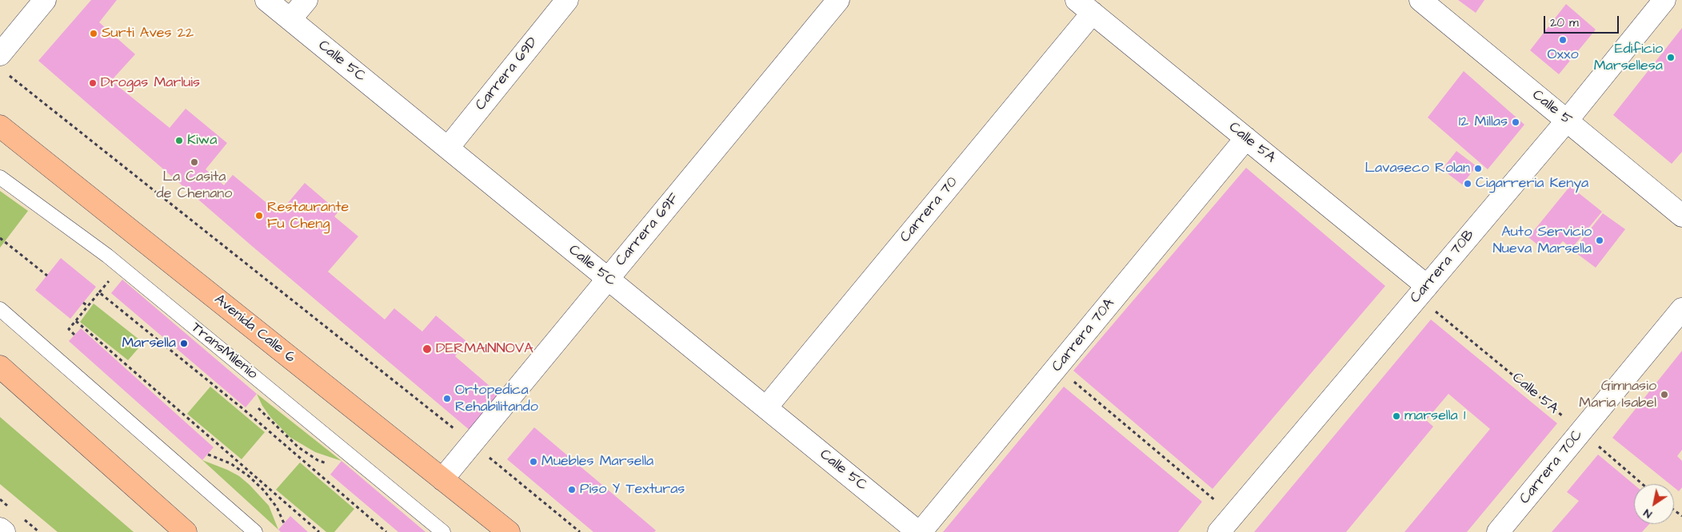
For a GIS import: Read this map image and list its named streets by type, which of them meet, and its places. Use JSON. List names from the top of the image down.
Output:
{
  "streets": {
    "highway": ["Avenida Calle 6"],
    "street": [
      "Calle 5C",
      "Carrera 69D",
      "Calle 5",
      "Calle 5A",
      "Carrera 70",
      "Carrera 69F",
      "Carrera 70B",
      "Carrera 70A",
      "Carrera 70C"
    ],
    "lane": ["TransMilenio"]
  },
  "crossings": [
    ["Calle 5C", "Carrera 69D"],
    ["Calle 5C", "Carrera 70"],
    ["Calle 5C", "Carrera 69F"],
    ["Calle 5C", "Carrera 70A"],
    ["Calle 5", "Carrera 70B"],
    ["Calle 5A", "Carrera 70"],
    ["Calle 5A", "Carrera 70B"],
    ["Calle 5A", "Carrera 70A"],
    ["Calle 5A", "Carrera 70C"],
    ["Carrera 69F", "Avenida Calle 6"]
  ],
  "places": [
    "Surti Aves 22",
    "Oxxo",
    "Edificio Marsellesa",
    "Drogas Marluis",
    "12 Millas",
    "Kiwa",
    "La Casita de Chenano",
    "Lavaseco Rolan",
    "Cigarreria Kenya",
    "Restaurante Fu Cheng",
    "Auto Servicio Nueva Marsella",
    "Marsella",
    "DERMAINNOVA",
    "Gimnasio Maria Isabel",
    "Ortopedica Rehabilitando",
    "marsella 1",
    "Muebles Marsella",
    "Piso Y Texturas"
  ],
  "scale_bar": "20 m",
  "north": "bottom left"
}
